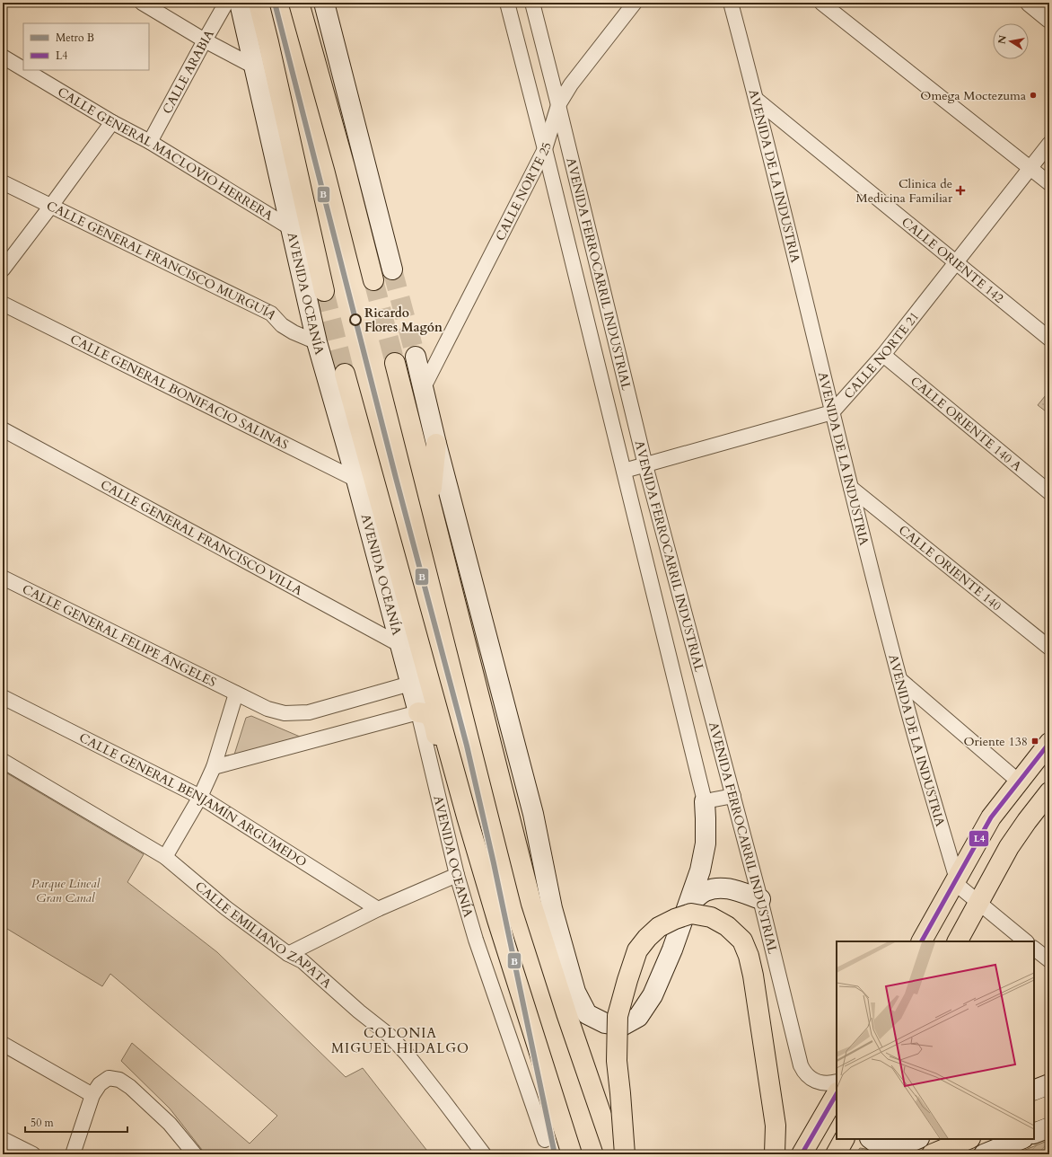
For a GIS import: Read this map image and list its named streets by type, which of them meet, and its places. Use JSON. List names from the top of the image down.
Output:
{
  "streets": {
    "main road": ["AVENIDA OCEANÍA"],
    "street": [
      "CALLE ARABIA",
      "CALLE GENERAL MACLOVIO HERRERA",
      "AVENIDA DE LA INDUSTRIA",
      "CALLE NORTE 25",
      "CALLE ORIENTE 142",
      "CALLE GENERAL FRANCISCO MURGUÍA",
      "AVENIDA FERROCARRIL INDUSTRIAL",
      "CALLE NORTE 21",
      "CALLE GENERAL BONIFACIO SALINAS",
      "CALLE ORIENTE 140 A",
      "CALLE GENERAL FRANCISCO VILLA",
      "CALLE ORIENTE 140",
      "CALLE GENERAL FELIPE ÁNGELES",
      "CALLE GENERAL BENJAMÍN ARGUMEDO",
      "CALLE EMILIANO ZAPATA"
    ]
  },
  "crossings": [
    ["CALLE ARABIA", "CALLE GENERAL MACLOVIO HERRERA"],
    ["CALLE GENERAL MACLOVIO HERRERA", "AVENIDA OCEANÍA"],
    ["AVENIDA DE LA INDUSTRIA", "CALLE ORIENTE 142"],
    ["AVENIDA DE LA INDUSTRIA", "CALLE NORTE 21"],
    ["AVENIDA DE LA INDUSTRIA", "CALLE ORIENTE 140"],
    ["CALLE NORTE 25", "AVENIDA FERROCARRIL INDUSTRIAL"],
    ["CALLE ORIENTE 142", "CALLE NORTE 21"],
    ["CALLE GENERAL FRANCISCO MURGUÍA", "AVENIDA OCEANÍA"],
    ["AVENIDA OCEANÍA", "CALLE GENERAL BONIFACIO SALINAS"],
    ["AVENIDA OCEANÍA", "CALLE GENERAL FRANCISCO VILLA"],
    ["AVENIDA OCEANÍA", "CALLE GENERAL FELIPE ÁNGELES"],
    ["CALLE NORTE 21", "CALLE ORIENTE 140 A"]
  ],
  "districts": ["COLONIA MIGUEL HIDALGO"],
  "parks": ["Parque Lineal Gran Canal"],
  "places": {
    "other": ["Omega Moctezuma", "Ricardo Flores Magón"],
    "health": ["Clinica de Medicina Familiar"],
    "transit": ["Oriente 138"]
  },
  "lines": ["metro line B", "transit line L4"],
  "legend": ["Metro B", "L4"],
  "scale_bar": "50 m",
  "north": "left"
}
